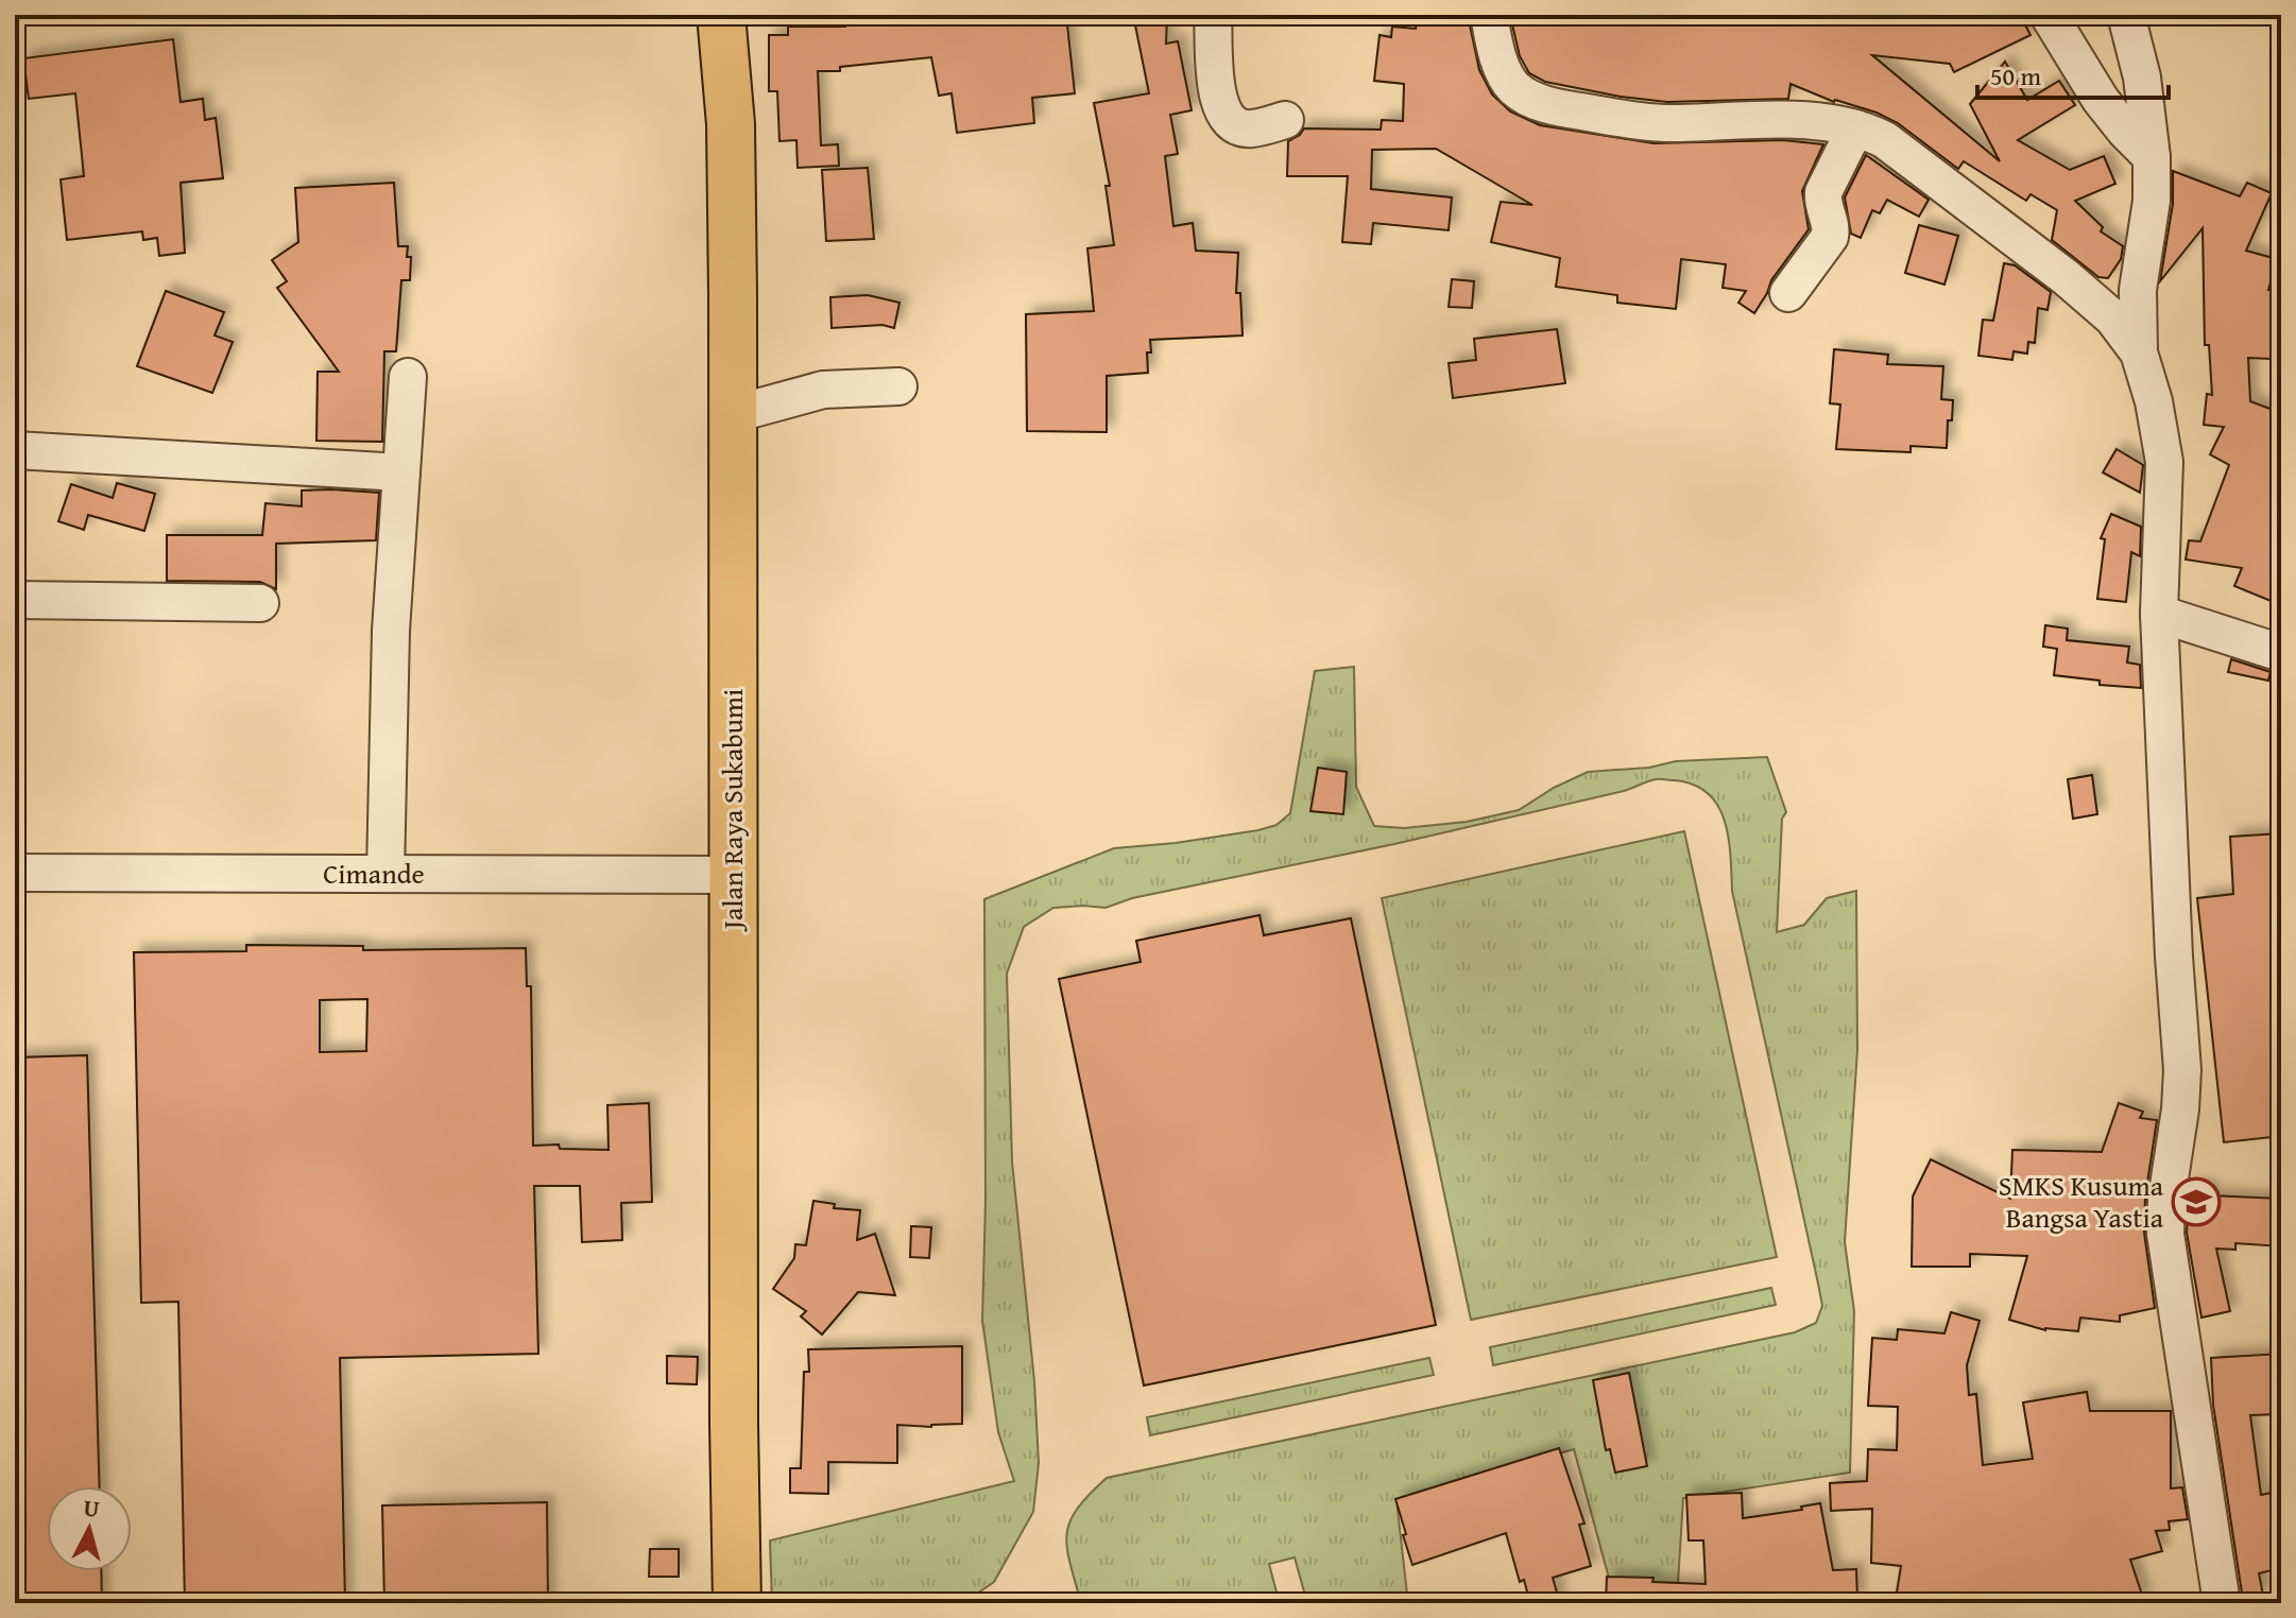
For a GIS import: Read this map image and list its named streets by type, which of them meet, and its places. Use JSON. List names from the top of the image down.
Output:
{
  "streets": {
    "highway": ["Jalan Raya Sukabumi"],
    "street": ["Cimande"]
  },
  "crossings": [
    ["Jalan Raya Sukabumi", "Cimande"]
  ],
  "places": {
    "school or university": ["SMKS Kusuma Bangsa Yastia"]
  },
  "scale_bar": "50 m",
  "north": "top"
}
